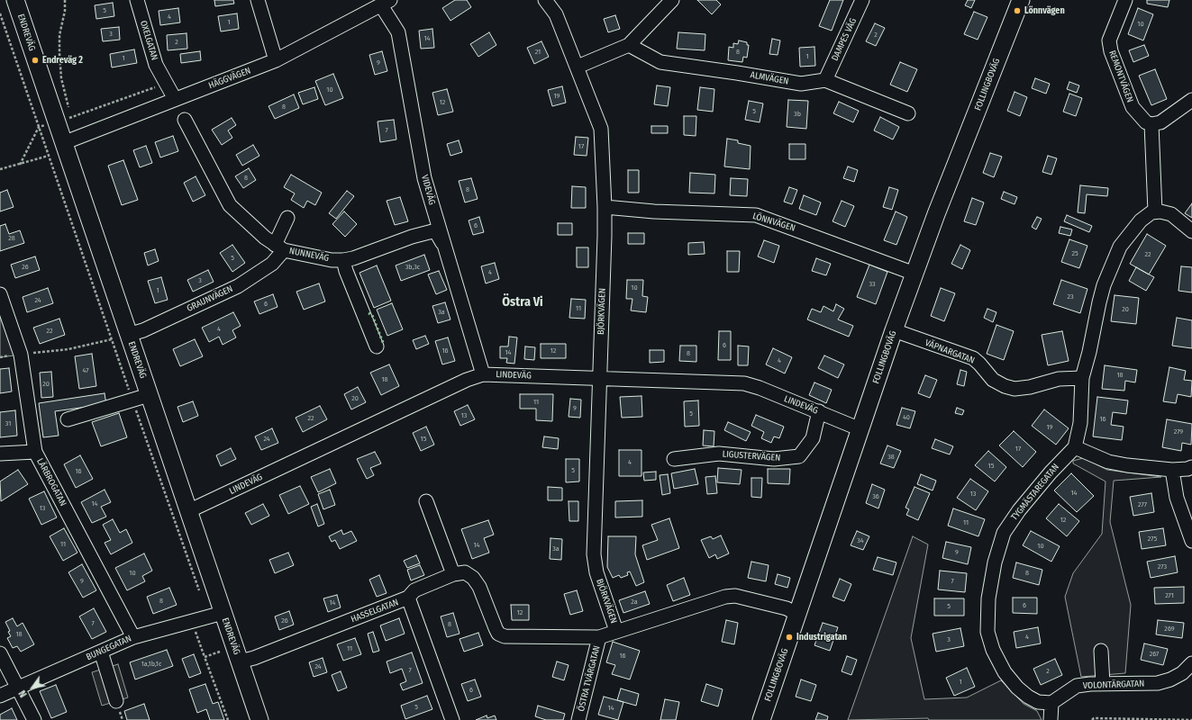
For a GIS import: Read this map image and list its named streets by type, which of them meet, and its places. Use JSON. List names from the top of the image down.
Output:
{
  "streets": {
    "main road": ["ENDREVÄG", "FOLLINGBOVÄG"],
    "street": [
      "DAMPES VÄG",
      "OXELGATAN",
      "REMONTVÄGEN",
      "HÄGGVÄGEN",
      "ALMVÄGEN",
      "VIDEVÄG",
      "LÖNNVÄGEN",
      "NUNNEVÄG",
      "GRAUNVÄGEN",
      "BJÖRKVÄGEN",
      "VÄPNARGATAN",
      "LINDEVÄG",
      "LIGUSTERVÄGEN",
      "LÄRBROGATAN",
      "TYGMÄSTAREGATAN",
      "HASSELGATAN",
      "BUNGEGATAN",
      "ÖSTRA TVÄRGATAN",
      "VOLONTÄRGATAN"
    ]
  },
  "crossings": [
    ["ENDREVÄG", "HÄGGVÄGEN"],
    ["ENDREVÄG", "GRAUNVÄGEN"],
    ["ENDREVÄG", "LINDEVÄG"],
    ["ENDREVÄG", "HASSELGATAN"],
    ["ENDREVÄG", "BUNGEGATAN"],
    ["DAMPES VÄG", "ALMVÄGEN"],
    ["OXELGATAN", "HÄGGVÄGEN"],
    ["HÄGGVÄGEN", "VIDEVÄG"],
    ["FOLLINGBOVÄG", "LÖNNVÄGEN"],
    ["FOLLINGBOVÄG", "VÄPNARGATAN"],
    ["FOLLINGBOVÄG", "LINDEVÄG"],
    ["VIDEVÄG", "NUNNEVÄG"],
    ["VIDEVÄG", "LINDEVÄG"],
    ["LÖNNVÄGEN", "BJÖRKVÄGEN"],
    ["NUNNEVÄG", "GRAUNVÄGEN"],
    ["BJÖRKVÄGEN", "LINDEVÄG"],
    ["LINDEVÄG", "LIGUSTERVÄGEN"],
    ["LÄRBROGATAN", "BUNGEGATAN"],
    ["TYGMÄSTAREGATAN", "VOLONTÄRGATAN"]
  ],
  "districts": ["Östra Vi"],
  "places": ["Lönnvägen", "Endreväg 2", "Industrigatan"],
  "house_numbers": [
    "5",
    "4",
    "1",
    "10",
    "3",
    "2",
    "14",
    "2",
    "21",
    "8",
    "1",
    "1",
    "9",
    "10",
    "19",
    "12",
    "8",
    "5",
    "3b",
    "7",
    "17",
    "8",
    "8",
    "6",
    "28",
    "25",
    "22",
    "5",
    "26",
    "3b,3c",
    "4",
    "3",
    "33",
    "10",
    "1",
    "23",
    "24",
    "6",
    "11",
    "20",
    "3a",
    "4",
    "22",
    "6",
    "16",
    "12",
    "14",
    "8",
    "4",
    "47",
    "18",
    "18",
    "20",
    "20",
    "11",
    "9",
    "5",
    "13",
    "40",
    "22",
    "16",
    "31",
    "19",
    "279",
    "24",
    "15",
    "17",
    "38",
    "4",
    "15",
    "5",
    "16",
    "14",
    "13",
    "36",
    "14",
    "277",
    "13",
    "12",
    "11",
    "275",
    "34",
    "11",
    "14",
    "10",
    "3a",
    "9",
    "273",
    "10",
    "8",
    "9",
    "7",
    "271",
    "8",
    "2a",
    "14",
    "6",
    "5",
    "12",
    "26",
    "7",
    "8",
    "269",
    "18",
    "4",
    "3",
    "11",
    "267",
    "16",
    "1a,1b,1c",
    "24",
    "7",
    "2",
    "1",
    "6",
    "5",
    "14"
  ],
  "north": "bottom left"
}
